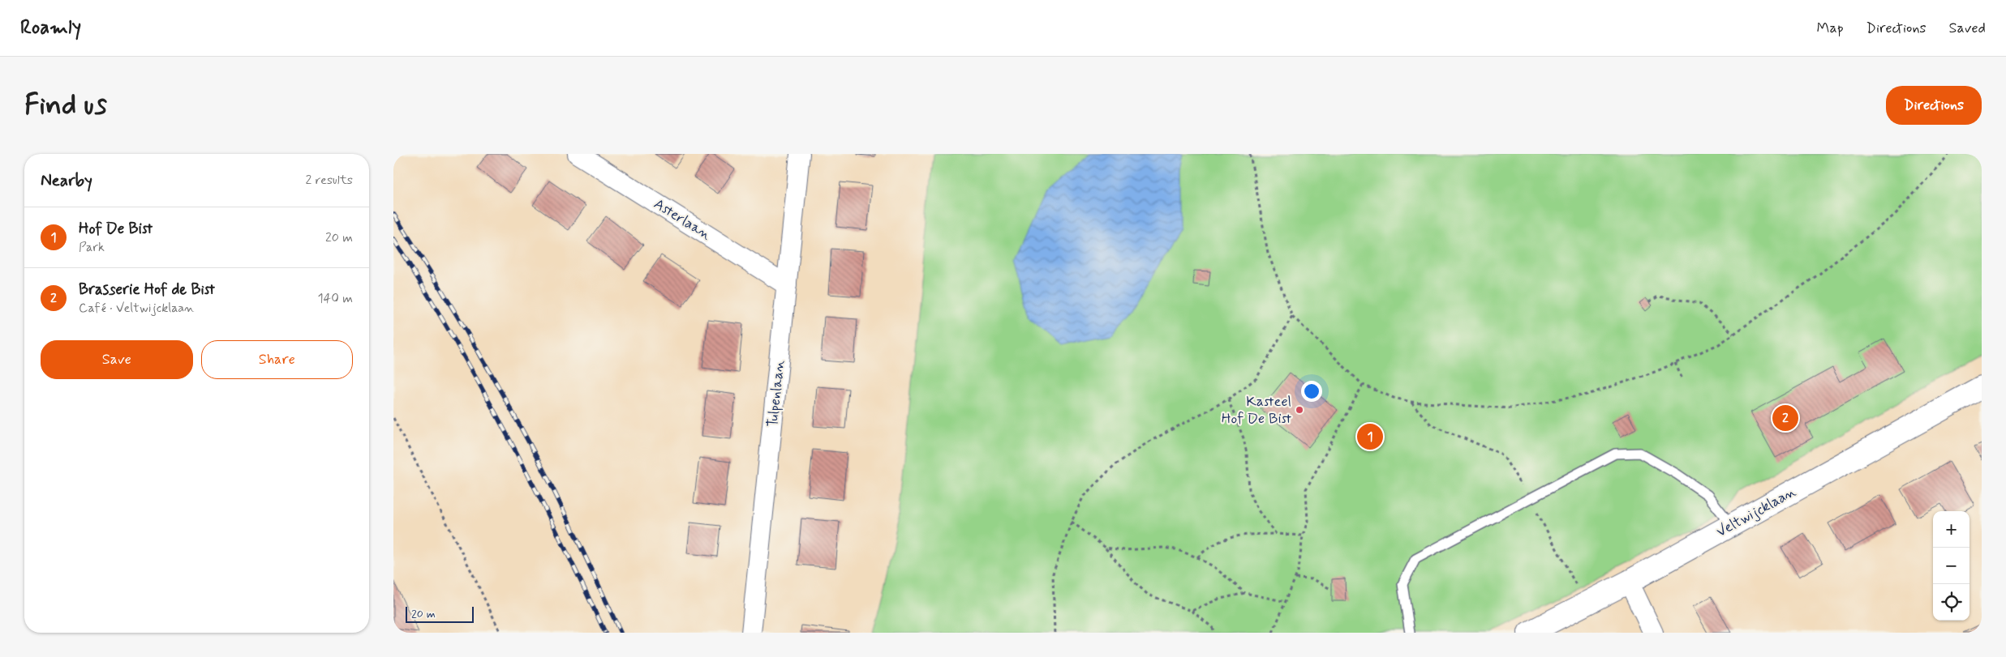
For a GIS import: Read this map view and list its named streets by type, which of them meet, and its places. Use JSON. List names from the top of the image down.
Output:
{
  "streets": {
    "street": ["Asterlaan", "Tulpenlaan", "Veltwijcklaan"]
  },
  "crossings": [
    ["Asterlaan", "Tulpenlaan"]
  ],
  "places": ["Kasteel Hof De Bist"],
  "scale_bar": "20 m",
  "page": {
    "header": "Roamly",
    "nav": ["Map", "Directions", "Saved"],
    "buttons": [
      "Directions",
      ["Save", "Share"]
    ],
    "title": "Find us",
    "heading": ["Nearby", "2 results"],
    "list": [
      {
        "mark": "1",
        "name": "Hof De Bist",
        "note": "Park",
        "value": "20 m"
      },
      {
        "mark": "2",
        "name": "Brasserie Hof de Bist",
        "note": "Café · Veltwijcklaan",
        "value": "140 m"
      }
    ],
    "pins": ["2", "1"],
    "map_buttons": ["+", "−"],
    "scale": "20 m"
  }
}
